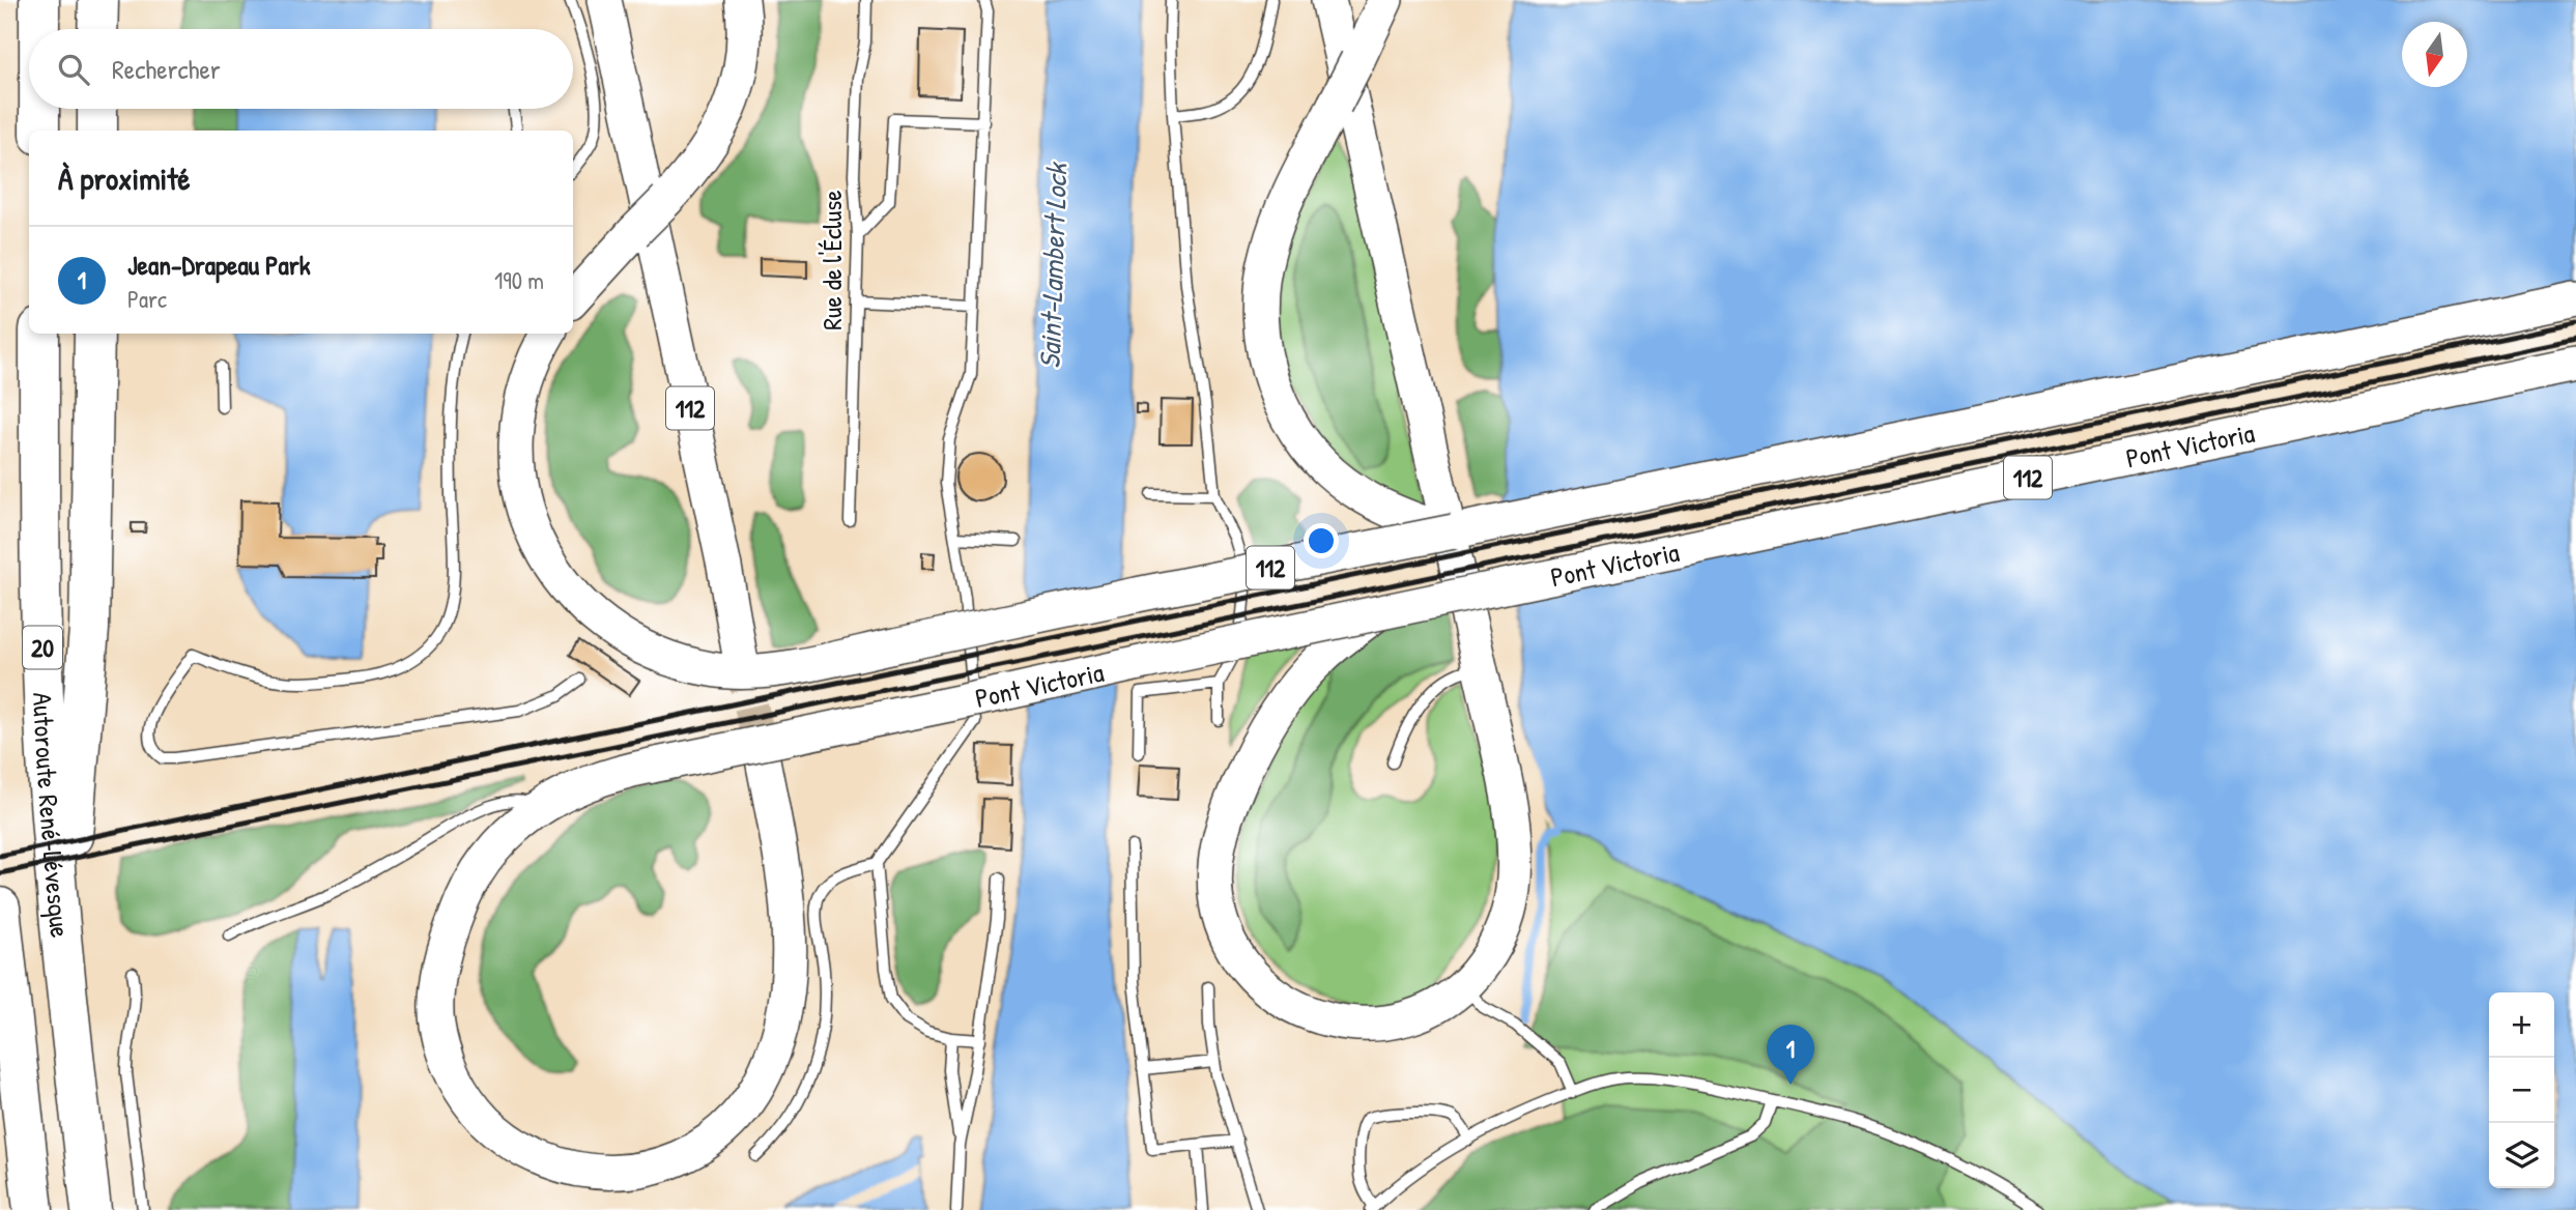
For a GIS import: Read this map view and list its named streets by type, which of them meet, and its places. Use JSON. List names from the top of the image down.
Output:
{
  "streets": {
    "highway": ["20", "Autoroute René-Lévesque"],
    "main road": ["112", "Pont Victoria"],
    "lane": ["Rue de l'Écluse"]
  },
  "crossings": [
    ["112", "Pont Victoria"]
  ],
  "water": ["Saint-Lambert Lock"],
  "north": "bottom",
  "page": {
    "search": "Rechercher",
    "heading": "À proximité",
    "list": [
      {
        "mark": "1",
        "name": "Jean-Drapeau Park",
        "note": "Parc",
        "value": "190 m"
      }
    ],
    "map_buttons": ["+", "−"],
    "pins": "1"
  }
}
